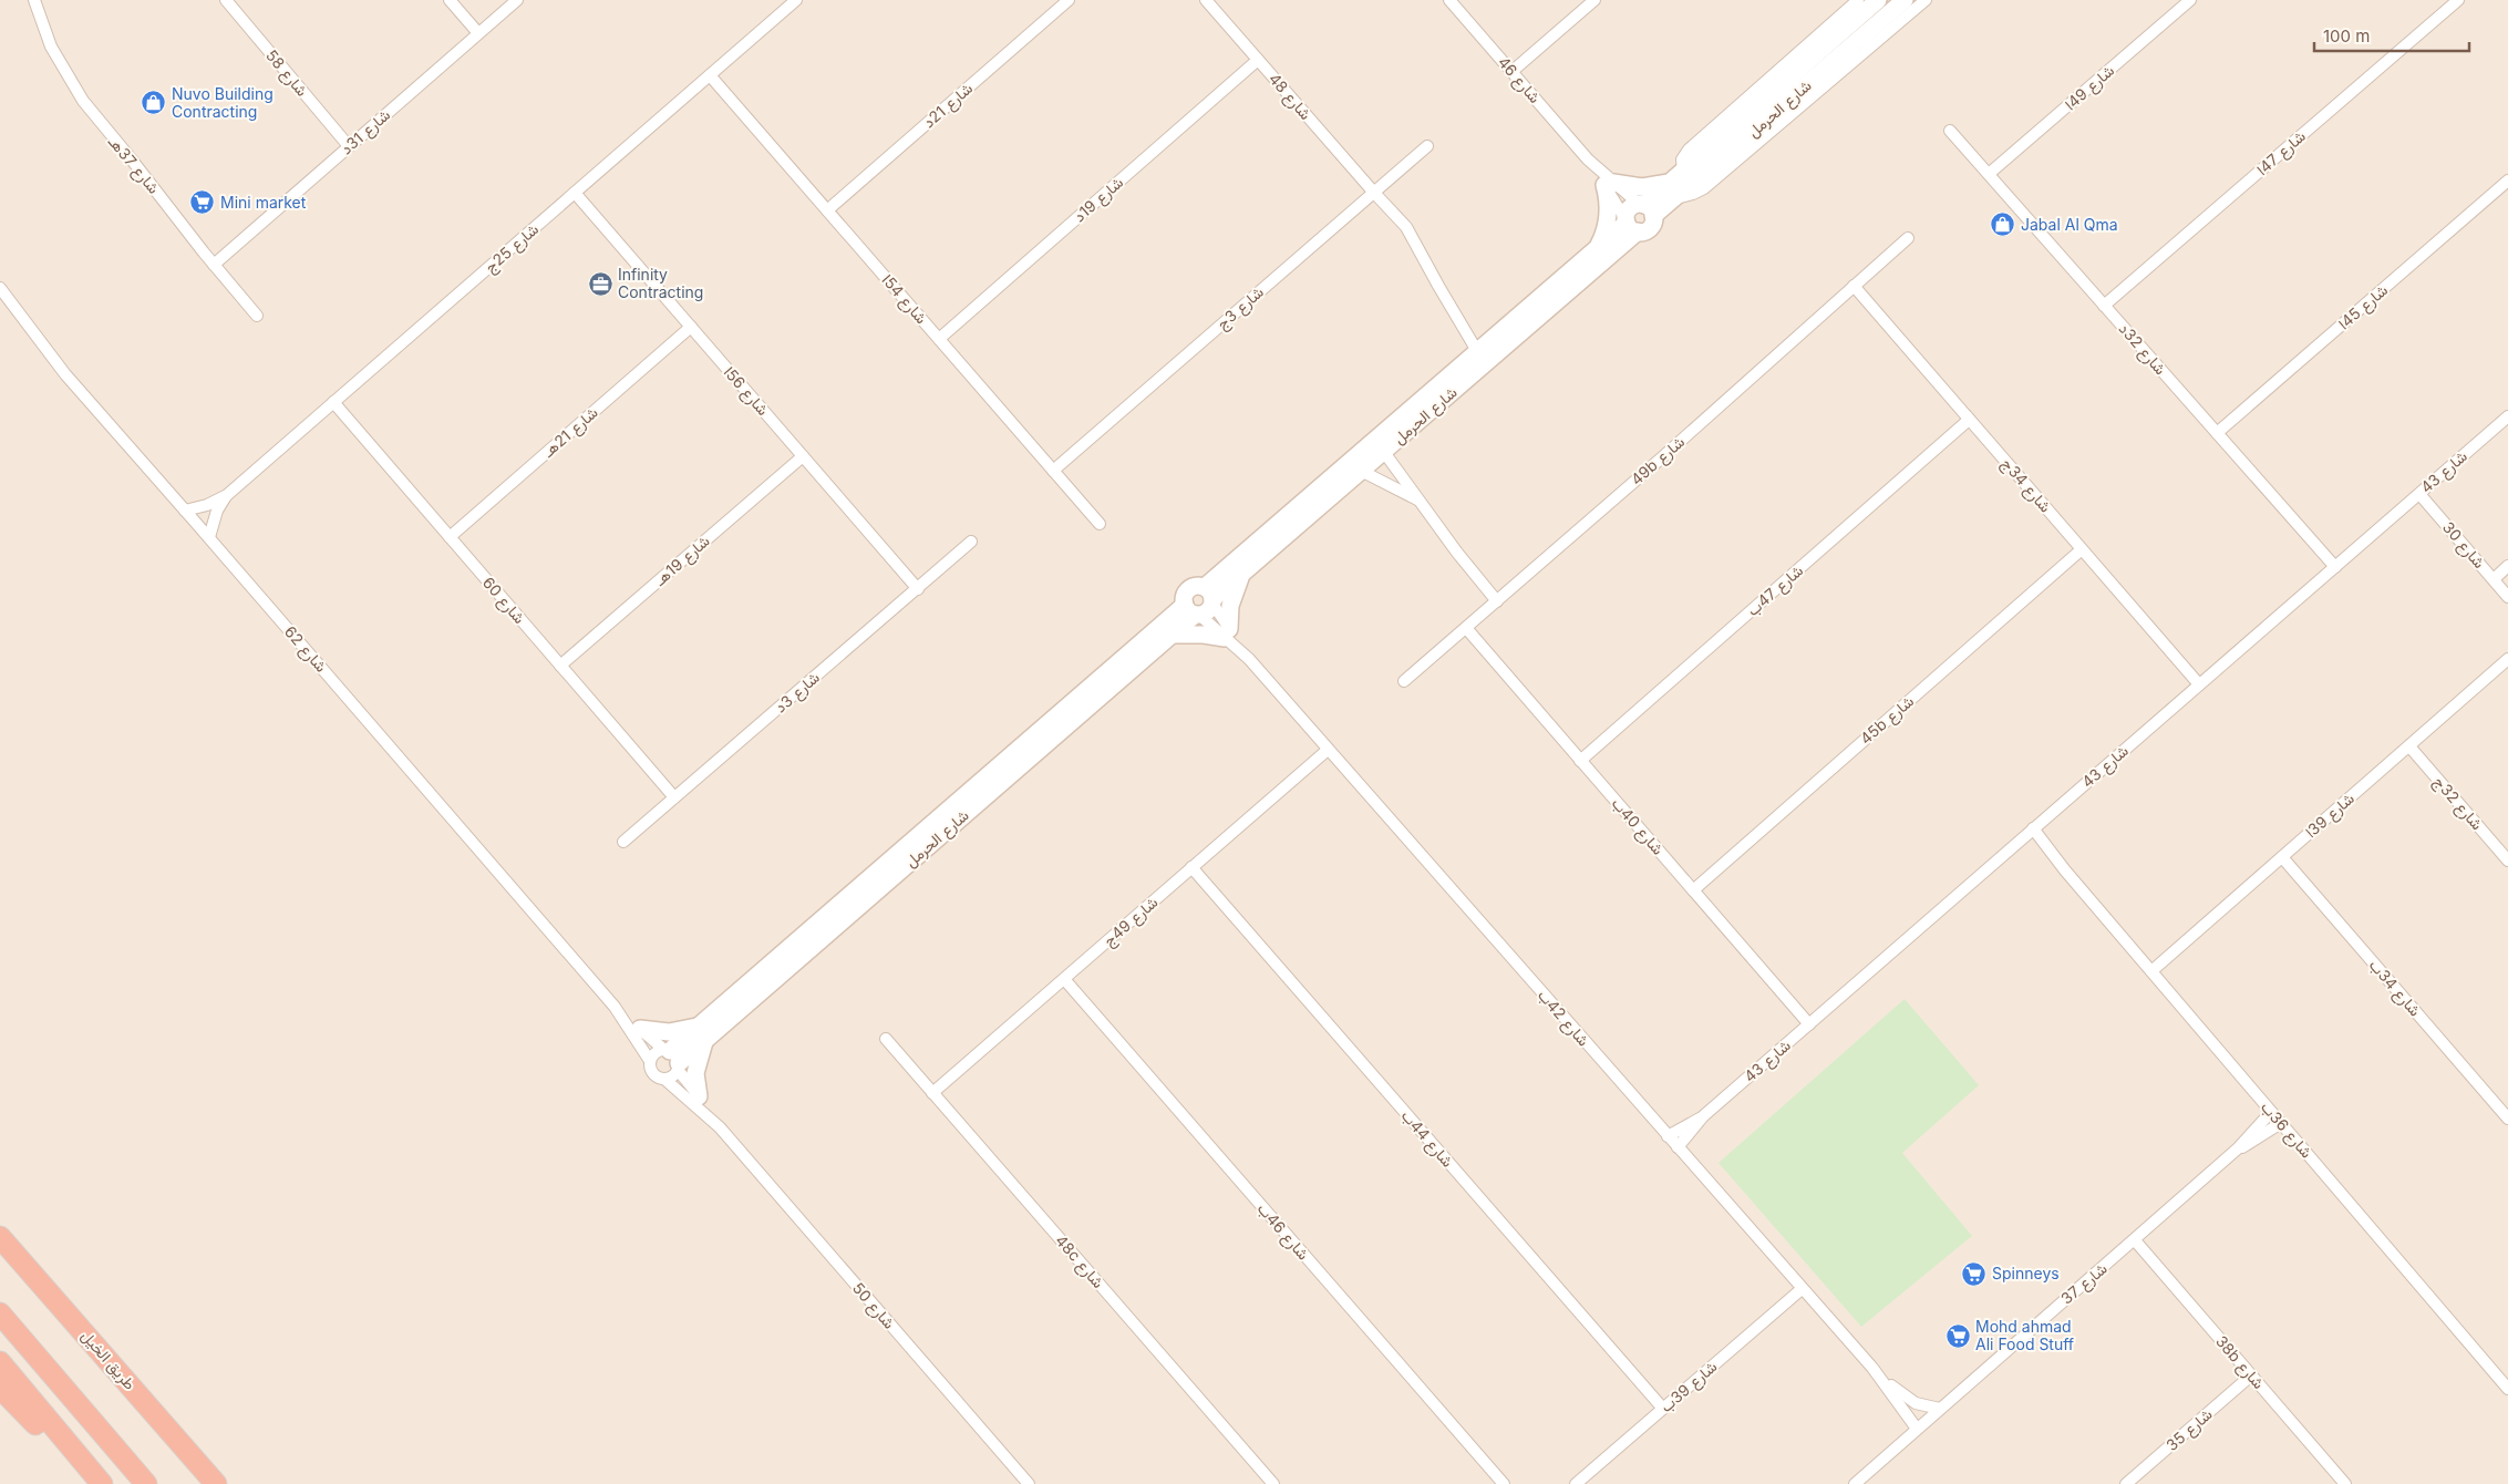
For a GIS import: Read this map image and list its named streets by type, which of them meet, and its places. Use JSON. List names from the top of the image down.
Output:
{
  "streets": {
    "highway": ["طريق الخيل"],
    "street": [
      "شارع 58",
      "شارع 46",
      "شارع 49ا",
      "شارع 48",
      "شارع 21د",
      "شارع الحرمل",
      "شارع 31د",
      "شارع 47ا",
      "شارع 37هـ",
      "شارع 19د",
      "شارع 25ج",
      "شارع 54ا",
      "شارع 45ا",
      "شارع 3ج",
      "شارع 32د",
      "شارع 56ا",
      "شارع 21هـ",
      "49b شارع",
      "شارع 43",
      "شارع 34ج",
      "شارع 30",
      "شارع 19هـ",
      "شارع 47ب",
      "شارع 60",
      "شارع 62",
      "شارع 3د",
      "45b شارع",
      "شارع 32ج",
      "شارع 39ا",
      "شارع 40ب",
      "شارع 49ج",
      "شارع 34ب",
      "شارع 42ب",
      "شارع 36ب",
      "شارع 44ب",
      "شارع 46ب",
      "48c شارع",
      "شارع 37",
      "شارع 50",
      "38b شارع",
      "شارع 39ب",
      "شارع 35"
    ]
  },
  "crossings": [
    ["شارع 58", "شارع 31د"],
    ["شارع 46", "شارع الحرمل"],
    ["شارع 49ا", "شارع 32د"],
    ["شارع 48", "شارع الحرمل"],
    ["شارع 48", "شارع 19د"],
    ["شارع 48", "شارع 3ج"],
    ["شارع 21د", "شارع 54ا"],
    ["شارع الحرمل", "شارع 62"],
    ["شارع الحرمل", "شارع 42ب"],
    ["شارع الحرمل", "شارع 50"],
    ["شارع 31د", "شارع 37هـ"],
    ["شارع 47ا", "شارع 32د"],
    ["شارع 19د", "شارع 54ا"],
    ["شارع 25ج", "شارع 54ا"],
    ["شارع 25ج", "شارع 56ا"],
    ["شارع 25ج", "شارع 60"],
    ["شارع 25ج", "شارع 62"],
    ["شارع 54ا", "شارع 3ج"],
    ["شارع 45ا", "شارع 32د"],
    ["شارع 32د", "شارع 43"],
    ["شارع 56ا", "شارع 21هـ"],
    ["شارع 56ا", "شارع 19هـ"],
    ["شارع 56ا", "شارع 3د"],
    ["شارع 21هـ", "شارع 60"],
    ["49b شارع", "شارع 34ج"],
    ["49b شارع", "شارع 40ب"],
    ["شارع 43", "شارع 34ج"],
    ["شارع 43", "شارع 30"],
    ["شارع 43", "شارع 40ب"],
    ["شارع 43", "شارع 42ب"],
    ["شارع 43", "شارع 36ب"],
    ["شارع 34ج", "شارع 47ب"],
    ["شارع 34ج", "45b شارع"],
    ["شارع 19هـ", "شارع 60"],
    ["شارع 47ب", "شارع 40ب"],
    ["شارع 60", "شارع 3د"],
    ["شارع 62", "شارع 50"],
    ["45b شارع", "شارع 40ب"],
    ["شارع 32ج", "شارع 39ا"],
    ["شارع 39ا", "شارع 34ب"],
    ["شارع 39ا", "شارع 36ب"],
    ["شارع 49ج", "شارع 42ب"],
    ["شارع 49ج", "شارع 44ب"],
    ["شارع 49ج", "شارع 46ب"],
    ["شارع 49ج", "48c شارع"],
    ["شارع 42ب", "شارع 37"],
    ["شارع 42ب", "شارع 39ب"],
    ["شارع 36ب", "شارع 37"],
    ["شارع 44ب", "شارع 39ب"],
    ["شارع 37", "38b شارع"],
    ["38b شارع", "شارع 35"]
  ],
  "places": {
    "shop": ["Nuvo Building Contracting", "Jabal Al Qma"],
    "supermarket": ["Mini market", "Spinneys", "Mohd ahmad Ali Food Stuff"],
    "office": ["Infinity Contracting"]
  },
  "scale_bar": "100 m"
}
